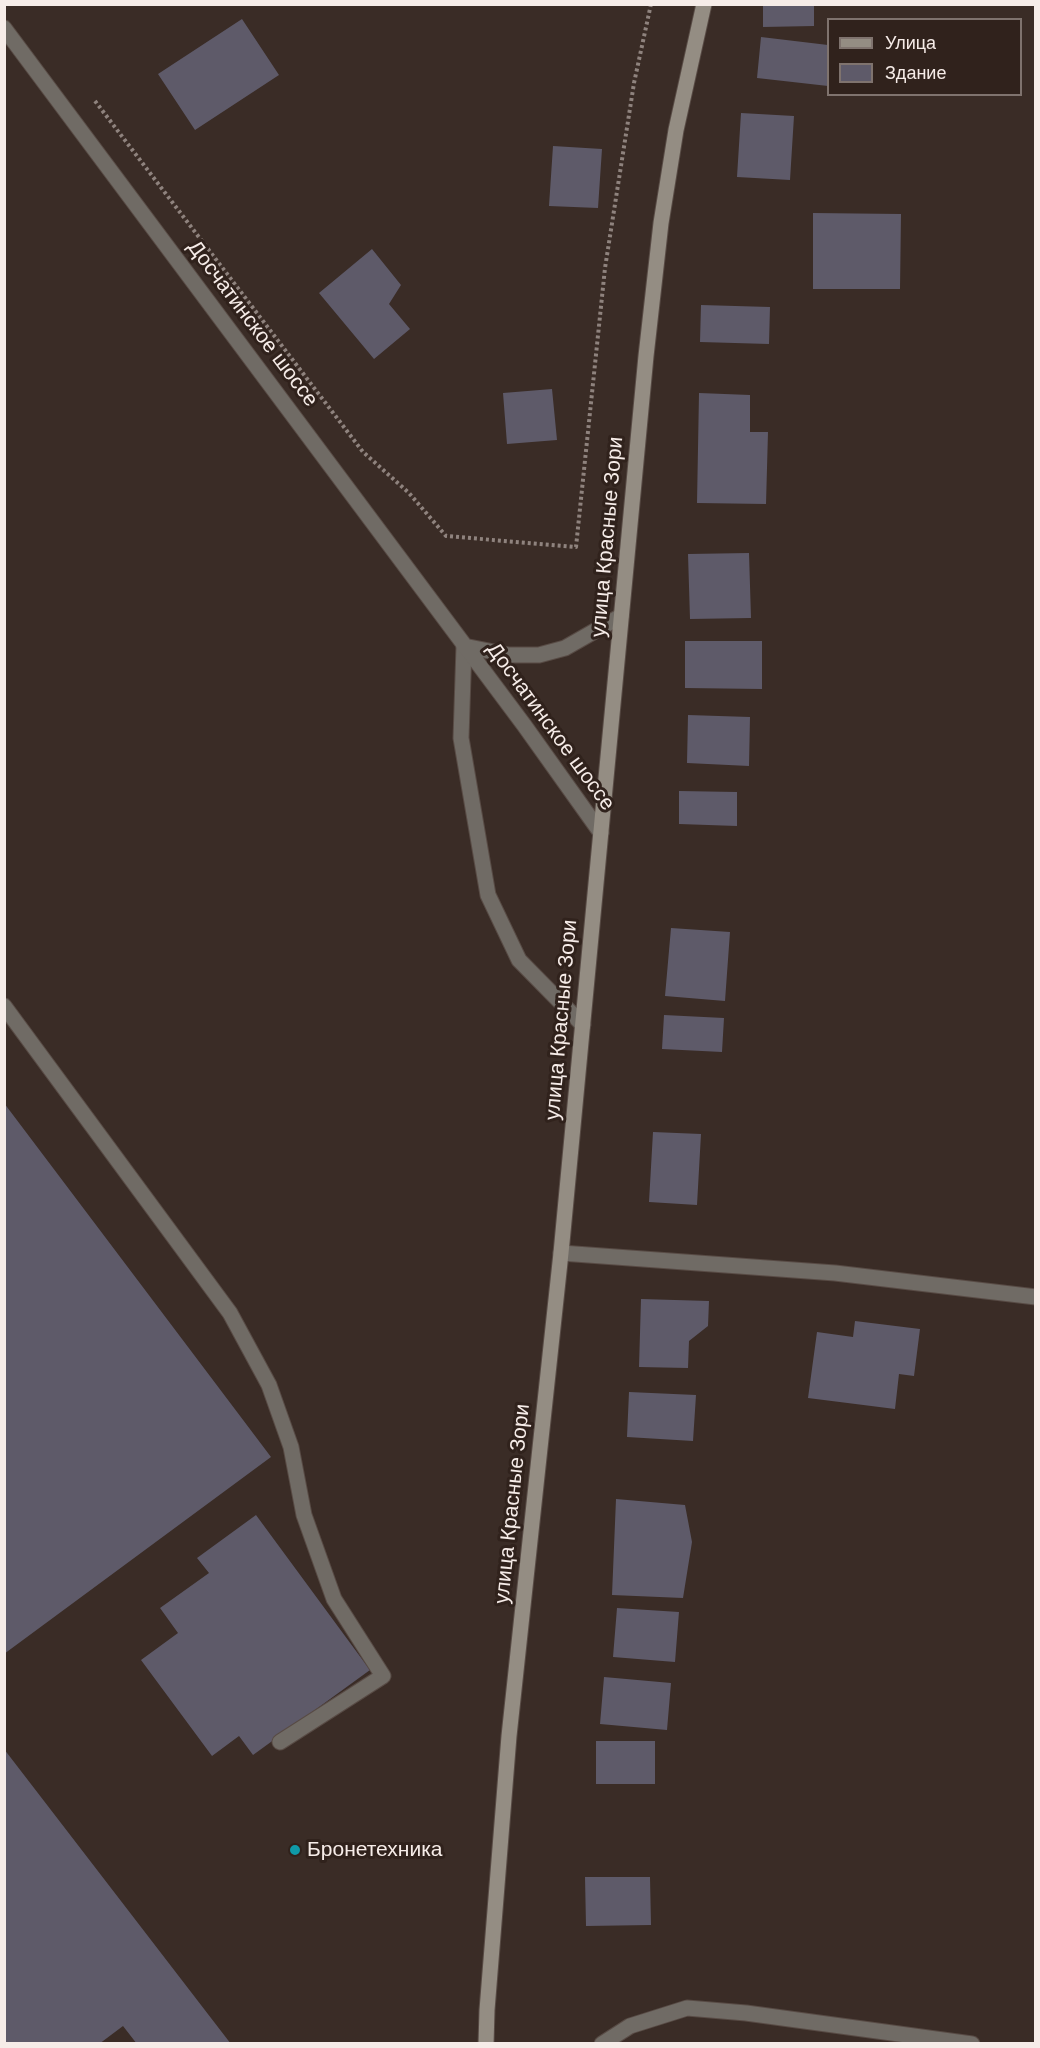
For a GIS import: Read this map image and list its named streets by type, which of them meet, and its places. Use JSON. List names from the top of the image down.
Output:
{
  "streets": {
    "main road": ["улица Красные Зори"],
    "street": ["Досчатинское шоссе"]
  },
  "crossings": [
    ["Досчатинское шоссе", "улица Красные Зори"]
  ],
  "places": ["Бронетехника"],
  "legend": ["Улица", "Здание"]
}
